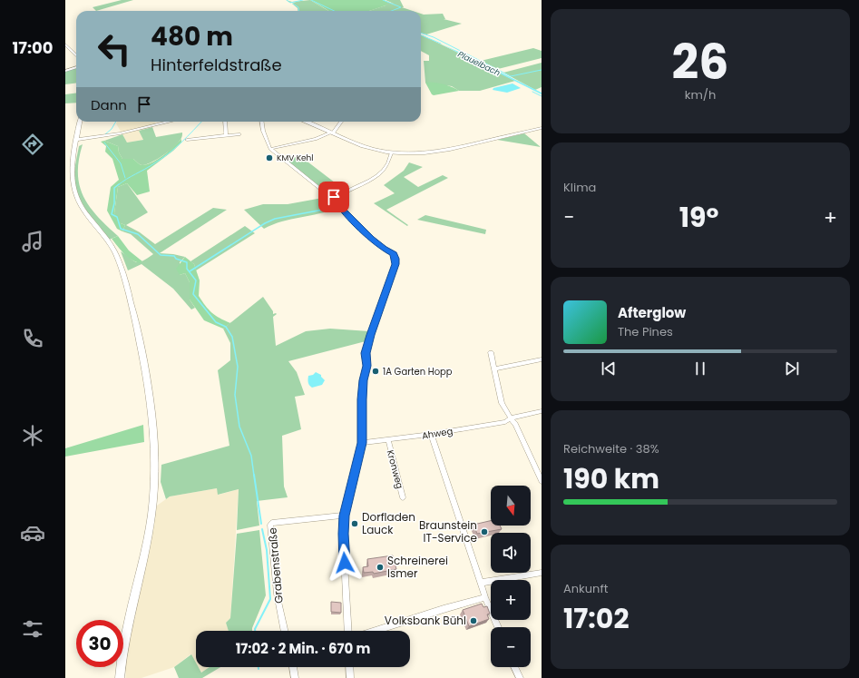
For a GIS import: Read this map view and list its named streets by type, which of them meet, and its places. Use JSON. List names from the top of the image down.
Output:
{
  "streets": {
    "street": ["Ahweg", "Kronweg", "Grabenstraße"]
  },
  "crossings": [
    ["Ahweg", "Kronweg"]
  ],
  "water": ["Plauelbach"],
  "places": [
    "KMV Kehl",
    "1A Garten Hopp",
    "Dorfladen Lauck",
    "Braunstein IT-Service",
    "Schreinerei Ismer",
    "Volksbank Bühl"
  ],
  "north": "bottom",
  "page": {
    "tabs": "17:00",
    "tile": [
      ["26", "km/h"],
      "Klima",
      ["Reichweite · 38%", "190 km"],
      ["Ankunft", "17:02"]
    ],
    "turn": ["480 m", "Hinterfeldstraße"],
    "then": "Dann",
    "heat": ["−", "19°", "+"],
    "song": ["Afterglow", "The Pines"],
    "map_buttons": ["+", "−"],
    "limit": "30",
    "trip": "17:02 · 2 Min. · 670 m"
  }
}
